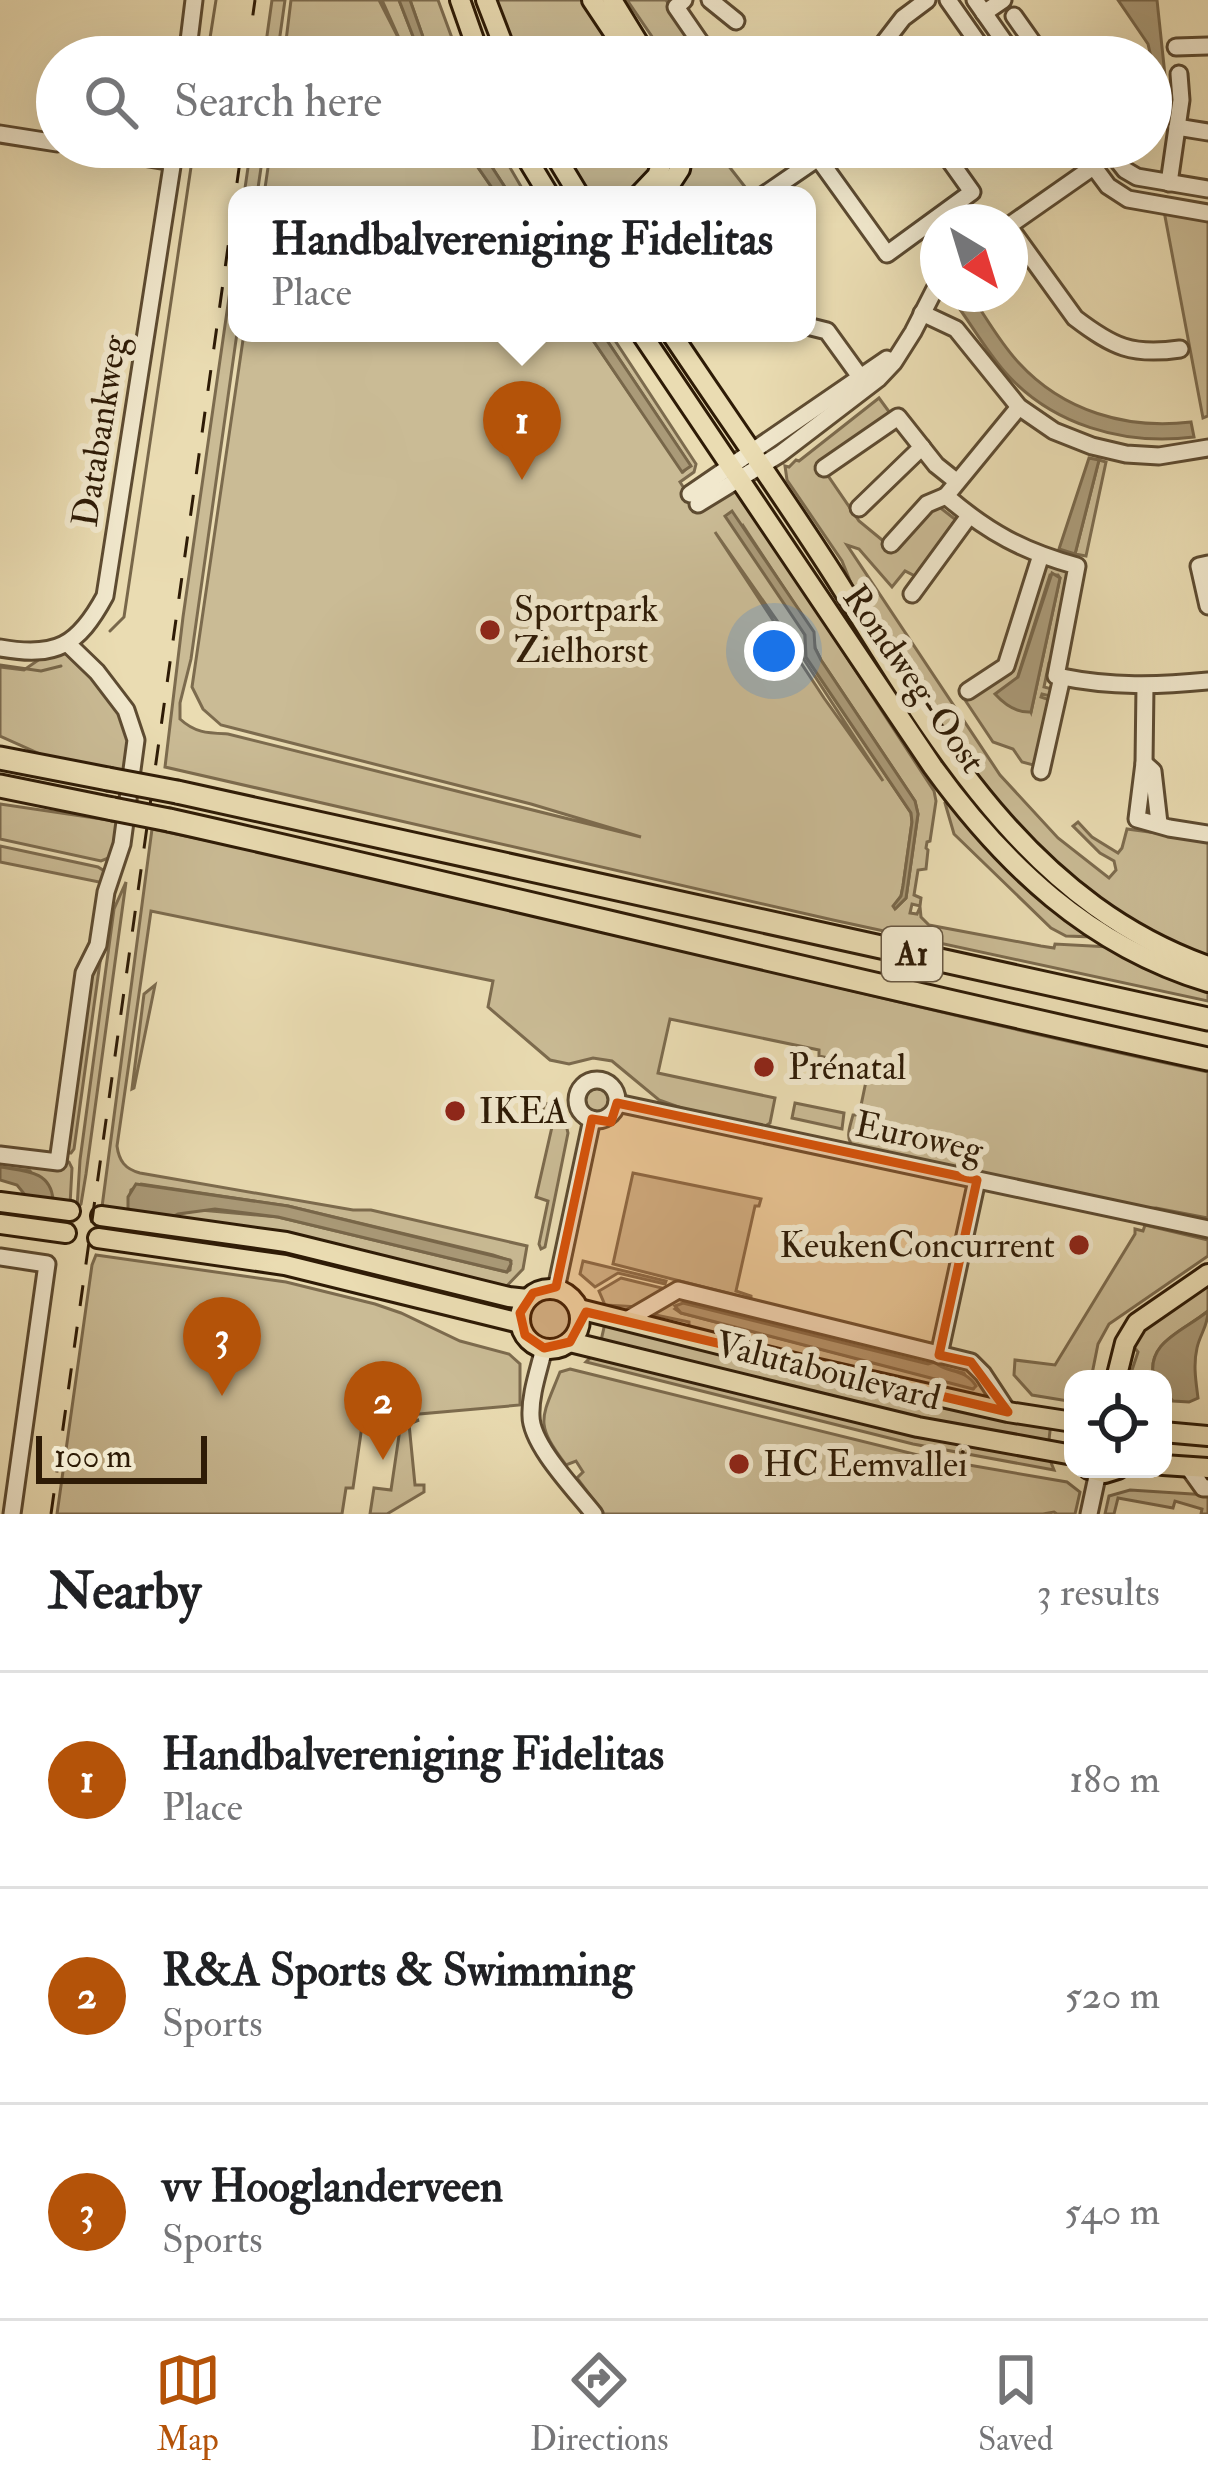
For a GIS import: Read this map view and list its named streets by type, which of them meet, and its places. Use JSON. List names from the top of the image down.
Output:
{
  "streets": {
    "highway": ["A1"],
    "main road": ["Rondweg-Oost", "Valutaboulevard"],
    "street": ["Databankweg", "Euroweg"]
  },
  "places": [
    "Sportpark Zielhorst",
    "Prénatal",
    "IKEA",
    "KeukenConcurrent",
    "HC Eemvallei"
  ],
  "scale_bar": "100 m",
  "north": "bottom right",
  "page": {
    "search": "Search here",
    "popup": ["Handbalvereniging Fidelitas", "Place"],
    "pins": ["1", "3", "2"],
    "scale": "100 m",
    "heading": ["Nearby", "3 results"],
    "list": [
      {
        "mark": "1",
        "name": "Handbalvereniging Fidelitas",
        "note": "Place",
        "value": "180 m"
      },
      {
        "mark": "2",
        "name": "R&A Sports & Swimming",
        "note": "Sports",
        "value": "520 m"
      },
      {
        "mark": "3",
        "name": "vv Hooglanderveen",
        "note": "Sports",
        "value": "540 m"
      }
    ],
    "nav": ["Map", "Directions", "Saved"]
  }
}
